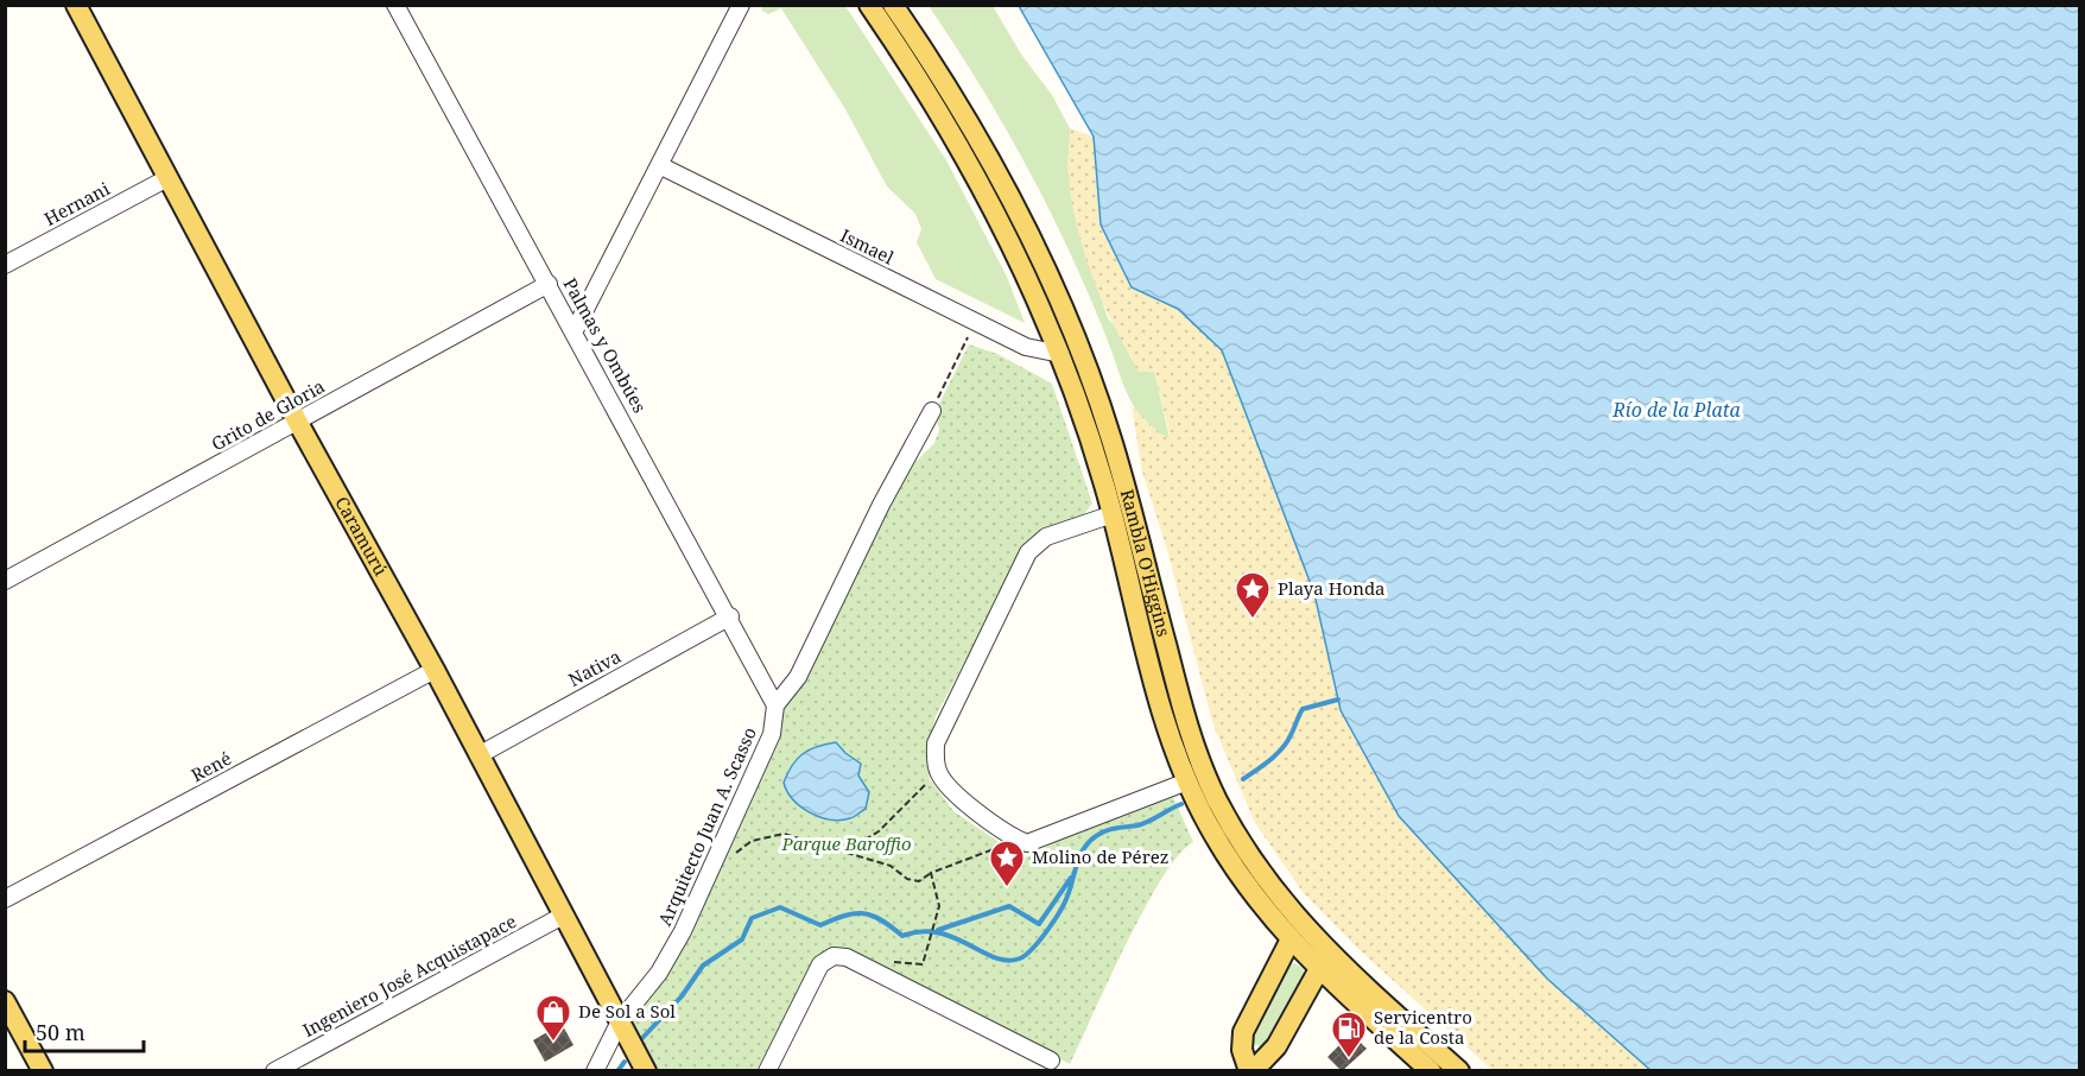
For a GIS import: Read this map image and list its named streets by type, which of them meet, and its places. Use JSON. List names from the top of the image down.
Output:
{
  "streets": {
    "main road": ["Caramurú", "Rambla O'Higgins"],
    "street": [
      "Hernani",
      "Ismael",
      "Palmas y Ombúes",
      "Grito de Gloria",
      "Nativa",
      "René",
      "Arquitecto Juan A. Scasso",
      "Ingeniero José Acquistapace"
    ]
  },
  "crossings": [
    ["Hernani", "Caramurú"],
    ["Ismael", "Rambla O'Higgins"],
    ["Palmas y Ombúes", "Grito de Gloria"],
    ["Palmas y Ombúes", "Nativa"],
    ["Palmas y Ombúes", "Arquitecto Juan A. Scasso"],
    ["Grito de Gloria", "Caramurú"],
    ["Caramurú", "Nativa"],
    ["Caramurú", "René"],
    ["Caramurú", "Arquitecto Juan A. Scasso"],
    ["Caramurú", "Ingeniero José Acquistapace"]
  ],
  "water": ["Río de la Plata"],
  "parks": ["Parque Baroffio"],
  "places": {
    "place": ["Playa Honda", "Molino de Pérez"],
    "shop": ["De Sol a Sol"],
    "fuel station": ["Servicentro de la Costa"]
  },
  "scale_bar": "50 m"
}
